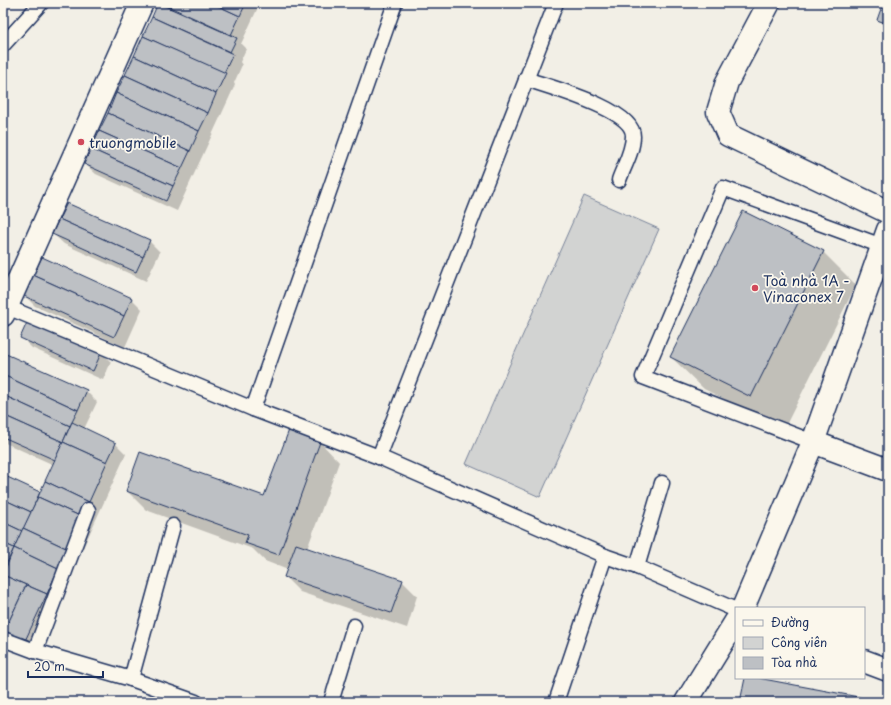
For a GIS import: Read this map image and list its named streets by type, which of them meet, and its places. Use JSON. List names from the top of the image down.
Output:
{
  "places": ["truongmobile", "Toà nhà 1A - Vinaconex 7"],
  "legend": ["Đường", "Công viên", "Tòa nhà"],
  "scale_bar": "20 m"
}
